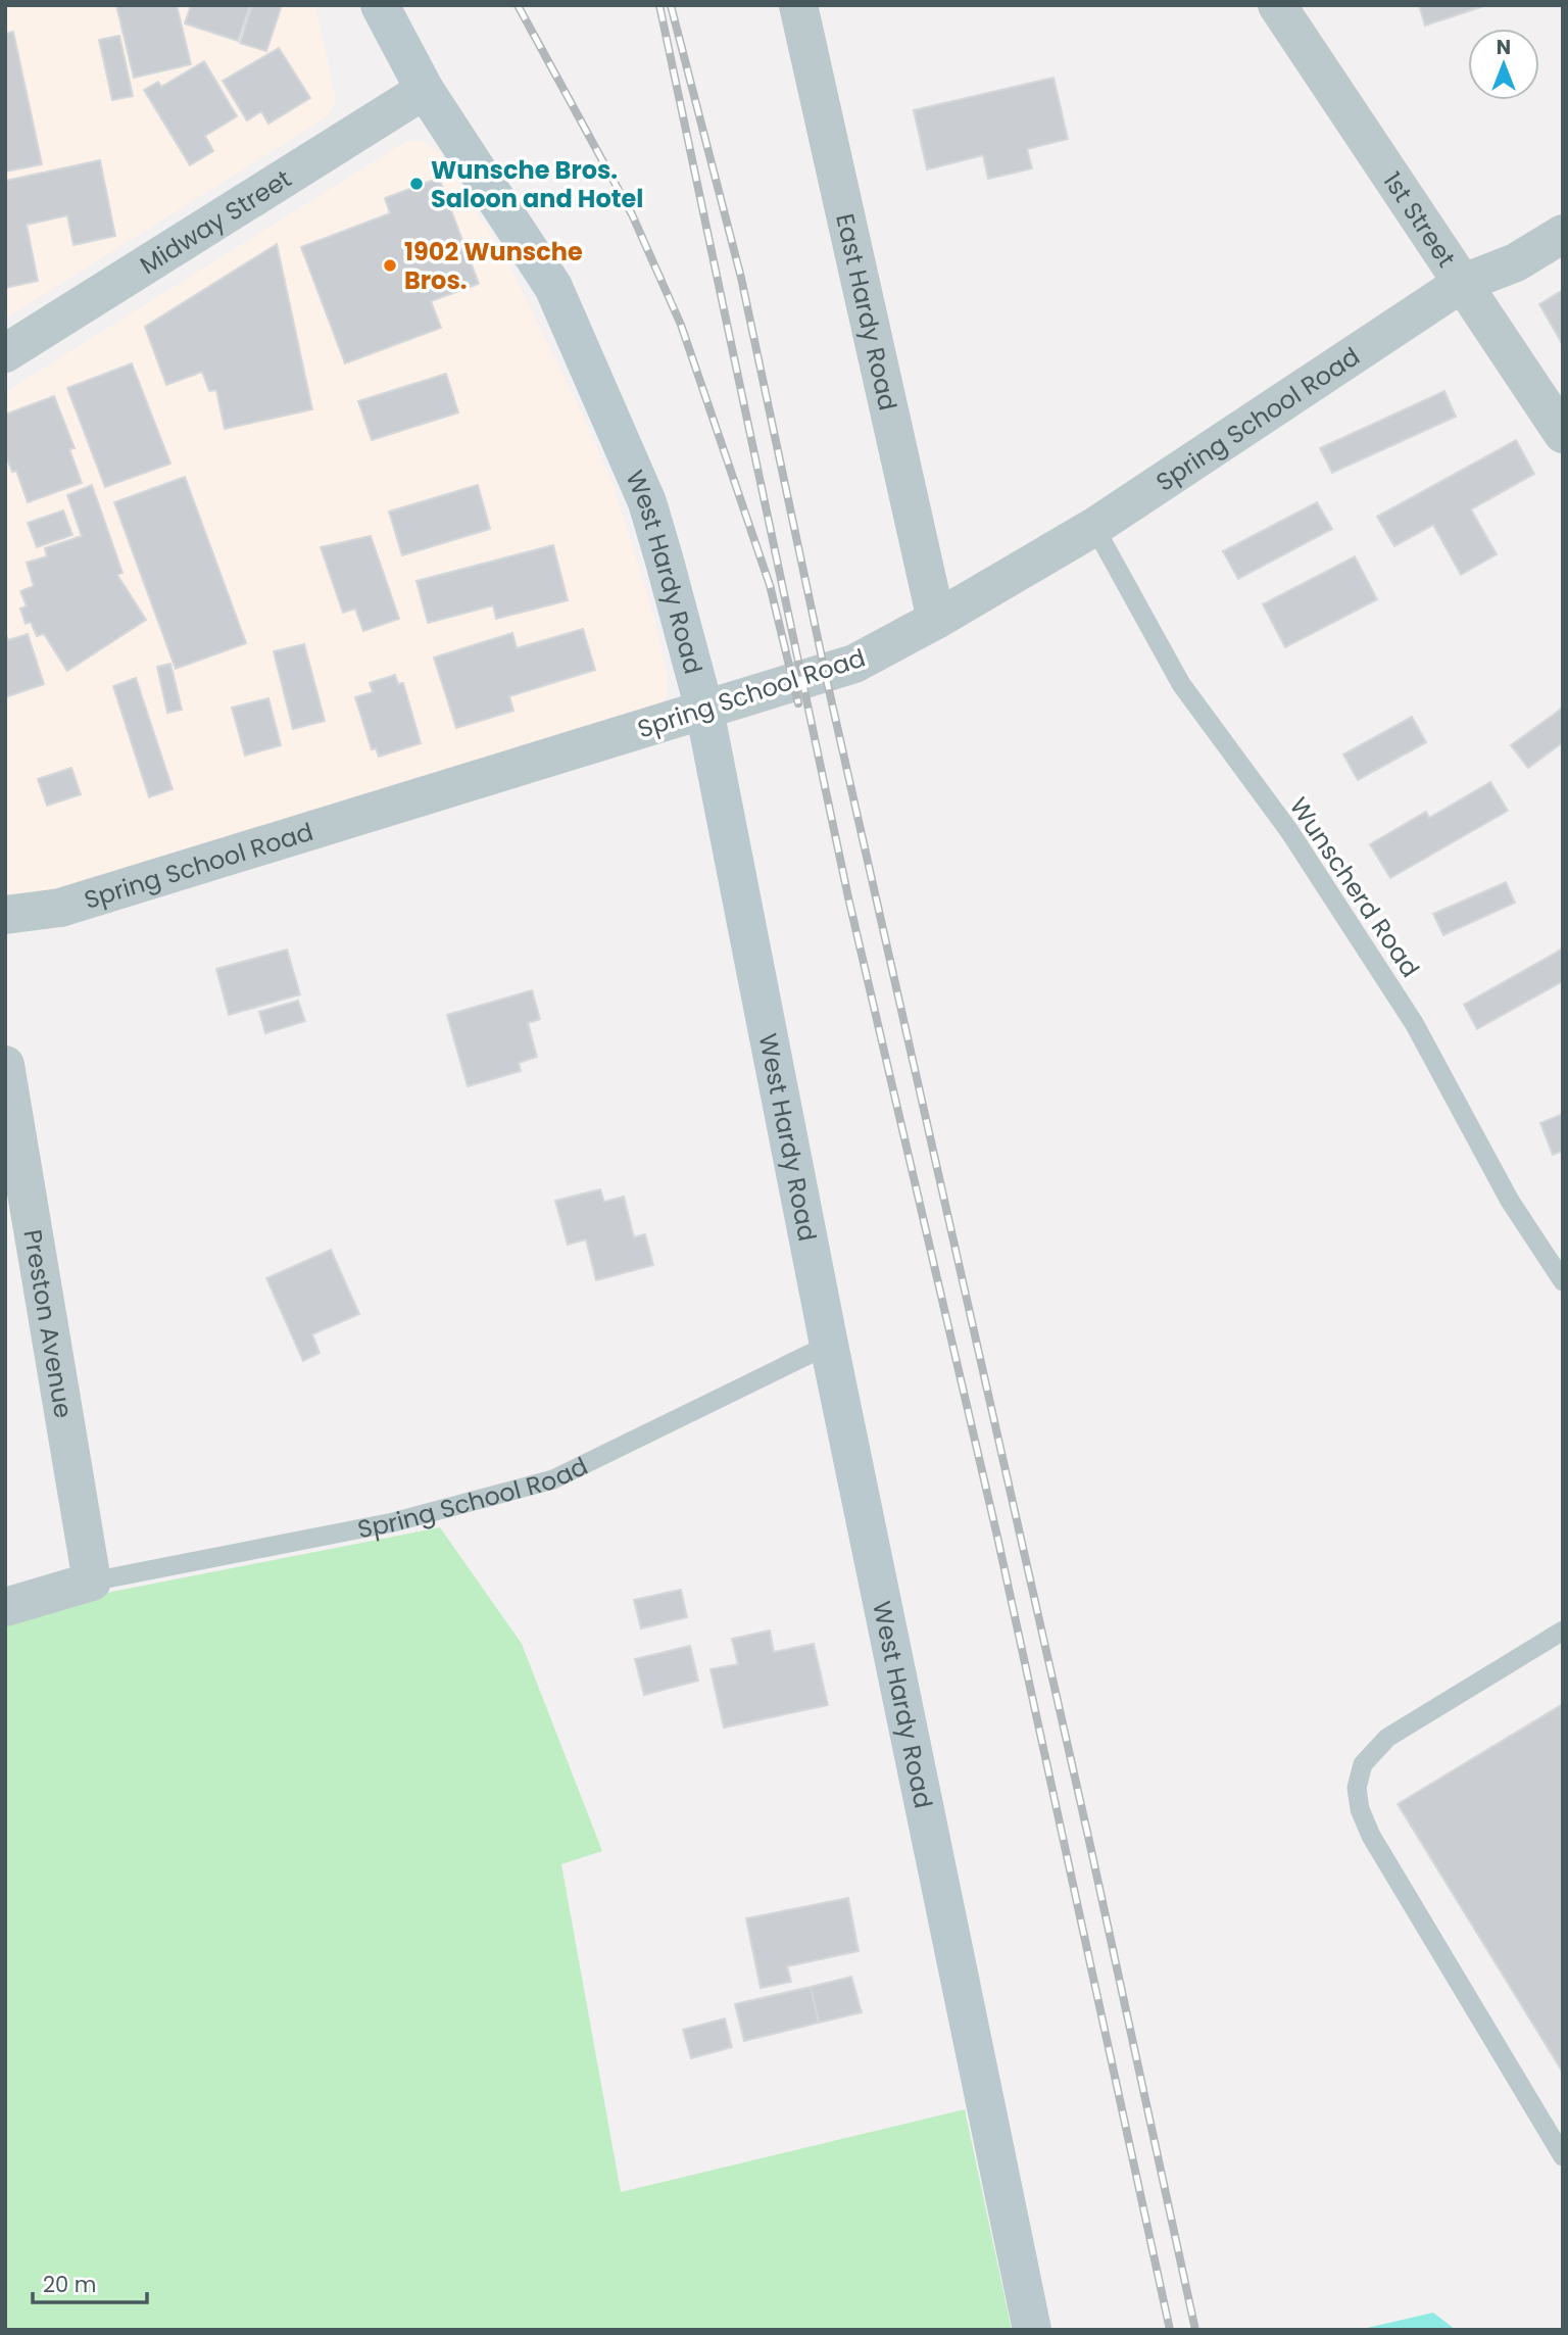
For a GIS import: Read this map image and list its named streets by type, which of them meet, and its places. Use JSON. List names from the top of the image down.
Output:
{
  "streets": {
    "main road": ["West Hardy Road"],
    "street": [
      "1st Street",
      "Midway Street",
      "East Hardy Road",
      "Spring School Road",
      "Preston Avenue"
    ],
    "lane": ["Wunscherd Road"]
  },
  "crossings": [
    ["1st Street", "Spring School Road"],
    ["Midway Street", "West Hardy Road"],
    ["East Hardy Road", "Spring School Road"],
    ["Spring School Road", "West Hardy Road"],
    ["Spring School Road", "Wunscherd Road"],
    ["Spring School Road", "Preston Avenue"]
  ],
  "places": ["Wunsche Bros. Saloon and Hotel", "1902 Wunsche Bros."],
  "scale_bar": "20 m",
  "north": "top"
}
